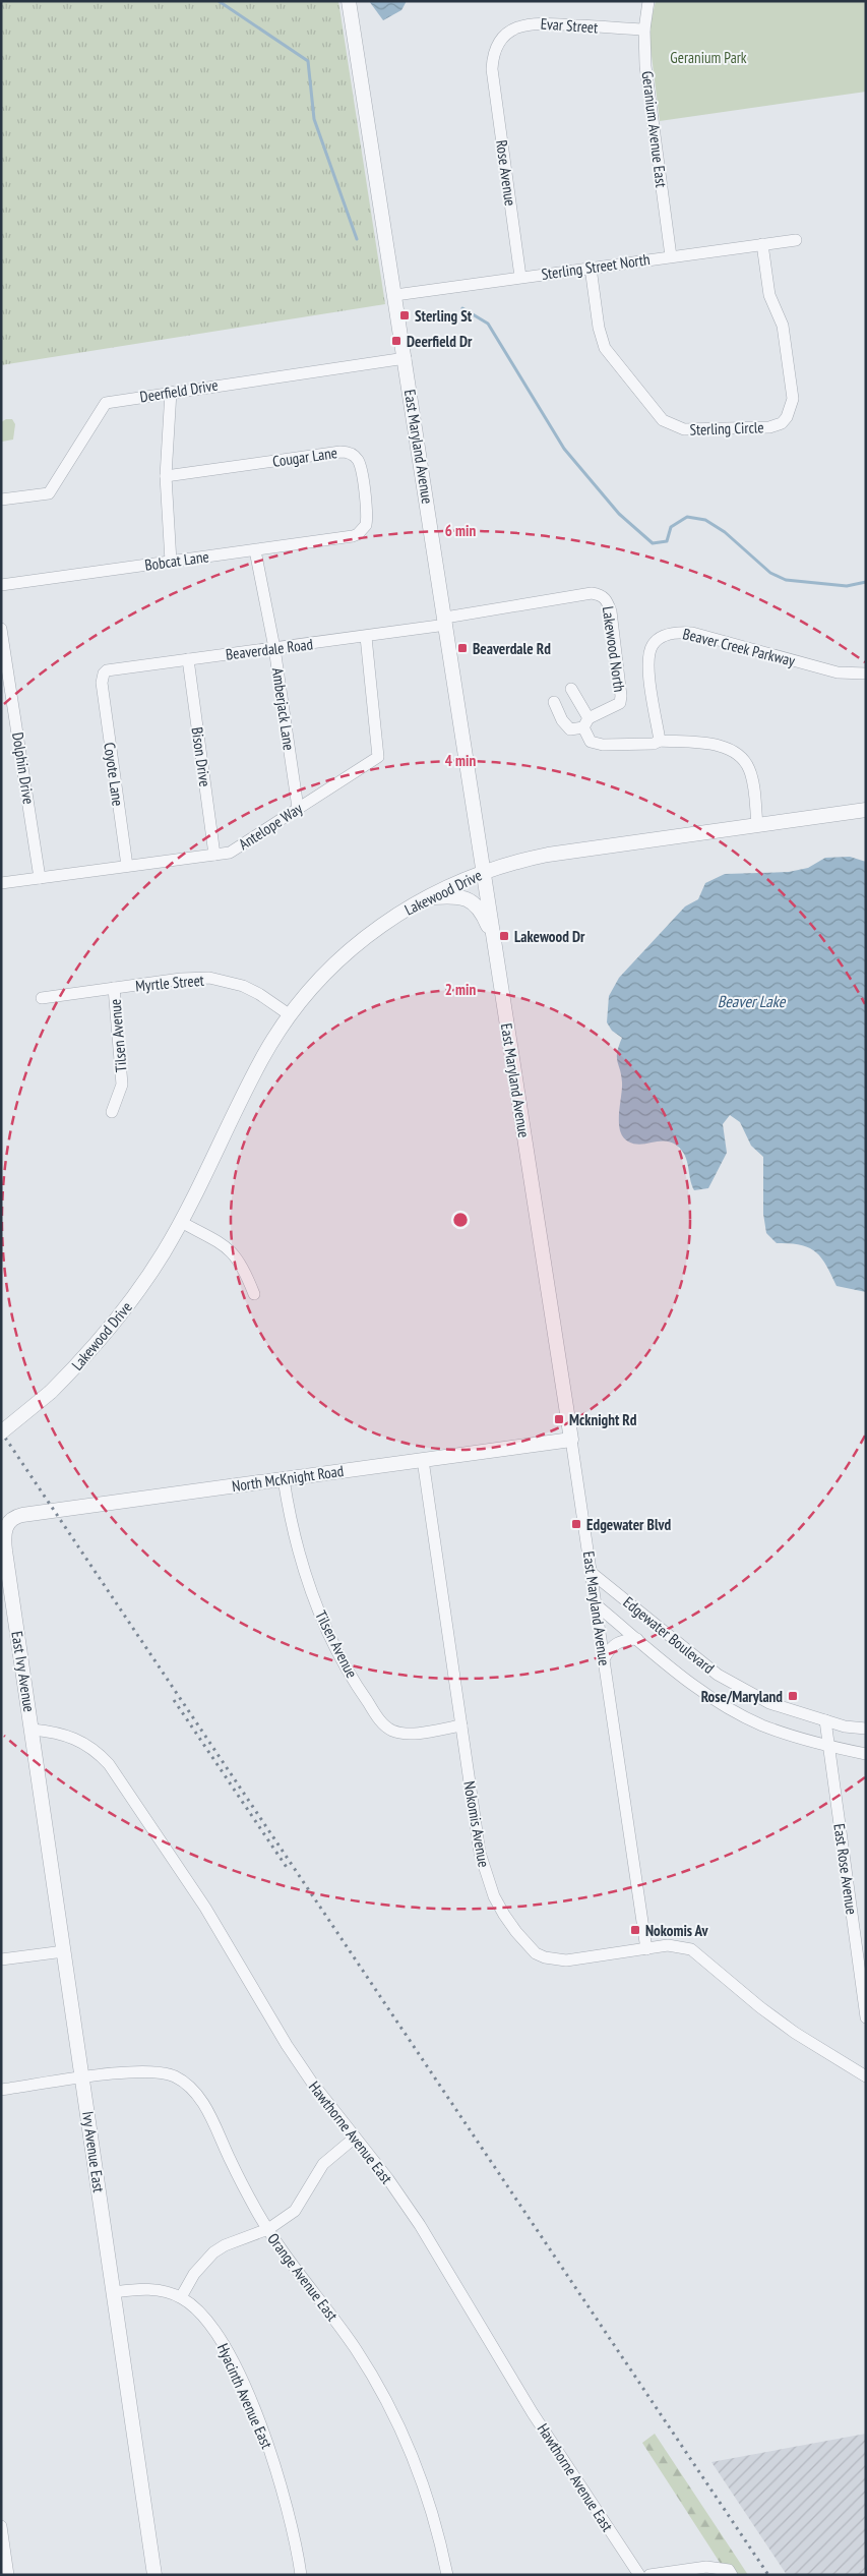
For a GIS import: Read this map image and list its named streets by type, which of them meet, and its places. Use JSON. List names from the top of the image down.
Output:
{
  "streets": {
    "street": [
      "Evar Street",
      "Geranium Avenue East",
      "Rose Avenue",
      "Sterling Street North",
      "Deerfield Drive",
      "Sterling Circle",
      "East Maryland Avenue",
      "Cougar Lane",
      "Bobcat Lane",
      "Beaver Creek Parkway",
      "Beaverdale Road",
      "Lakewood North",
      "Amberjack Lane",
      "Bison Drive",
      "Dolphin Drive",
      "Coyote Lane",
      "Antelope Way",
      "Lakewood Drive",
      "Myrtle Street",
      "Tilsen Avenue",
      "North McKnight Road",
      "Edgewater Boulevard",
      "East Ivy Avenue",
      "Nokomis Avenue",
      "East Rose Avenue",
      "Hawthorne Avenue East",
      "Ivy Avenue East",
      "Orange Avenue East",
      "Hyacinth Avenue East"
    ]
  },
  "crossings": [
    ["Evar Street", "Geranium Avenue East"],
    ["Evar Street", "Rose Avenue"],
    ["Geranium Avenue East", "Sterling Street North"],
    ["Rose Avenue", "Sterling Street North"],
    ["Sterling Street North", "Sterling Circle"],
    ["Sterling Street North", "East Maryland Avenue"],
    ["Deerfield Drive", "East Maryland Avenue"],
    ["East Maryland Avenue", "Beaverdale Road"],
    ["East Maryland Avenue", "Lakewood North"],
    ["East Maryland Avenue", "Lakewood Drive"],
    ["East Maryland Avenue", "North McKnight Road"],
    ["East Maryland Avenue", "Edgewater Boulevard"],
    ["East Maryland Avenue", "Nokomis Avenue"],
    ["Cougar Lane", "Bobcat Lane"],
    ["Bobcat Lane", "Amberjack Lane"],
    ["Beaverdale Road", "Lakewood North"],
    ["Beaverdale Road", "Amberjack Lane"],
    ["Beaverdale Road", "Bison Drive"],
    ["Beaverdale Road", "Coyote Lane"],
    ["Beaverdale Road", "Antelope Way"],
    ["Amberjack Lane", "Antelope Way"],
    ["Bison Drive", "Antelope Way"],
    ["Dolphin Drive", "Antelope Way"],
    ["Coyote Lane", "Antelope Way"],
    ["Lakewood Drive", "Myrtle Street"],
    ["Myrtle Street", "Tilsen Avenue"],
    ["Tilsen Avenue", "North McKnight Road"],
    ["Tilsen Avenue", "Nokomis Avenue"],
    ["North McKnight Road", "East Ivy Avenue"],
    ["North McKnight Road", "Nokomis Avenue"],
    ["Edgewater Boulevard", "East Rose Avenue"],
    ["East Ivy Avenue", "Hawthorne Avenue East"],
    ["East Ivy Avenue", "Ivy Avenue East"],
    ["Hawthorne Avenue East", "Ivy Avenue East"],
    ["Ivy Avenue East", "Orange Avenue East"],
    ["Ivy Avenue East", "Hyacinth Avenue East"]
  ],
  "water": ["Beaver Lake"],
  "parks": ["Geranium Park"],
  "places": {
    "transit": [
      "Sterling St",
      "Deerfield Dr",
      "Beaverdale Rd",
      "Lakewood Dr",
      "Mcknight Rd",
      "Edgewater Blvd",
      "Rose/Maryland",
      "Nokomis Av"
    ]
  },
  "rings": ["6 min", "4 min", "2 min"]
}
